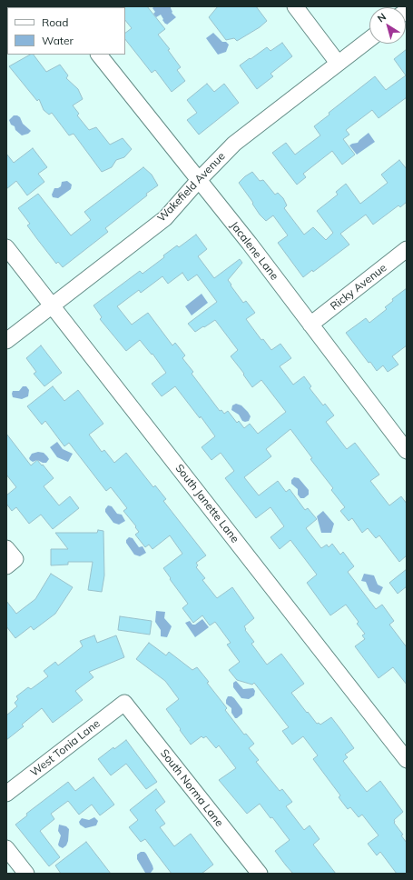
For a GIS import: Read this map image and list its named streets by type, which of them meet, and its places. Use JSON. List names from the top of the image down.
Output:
{
  "streets": {
    "street": [
      "Wakefield Avenue",
      "Jacalene Lane",
      "Ricky Avenue",
      "South Janette Lane",
      "West Tonia Lane",
      "South Norma Lane"
    ]
  },
  "crossings": [
    ["Wakefield Avenue", "Jacalene Lane"],
    ["Wakefield Avenue", "South Janette Lane"],
    ["Jacalene Lane", "Ricky Avenue"],
    ["West Tonia Lane", "South Norma Lane"]
  ],
  "legend": ["Road", "Water"],
  "north": "top left"
}
